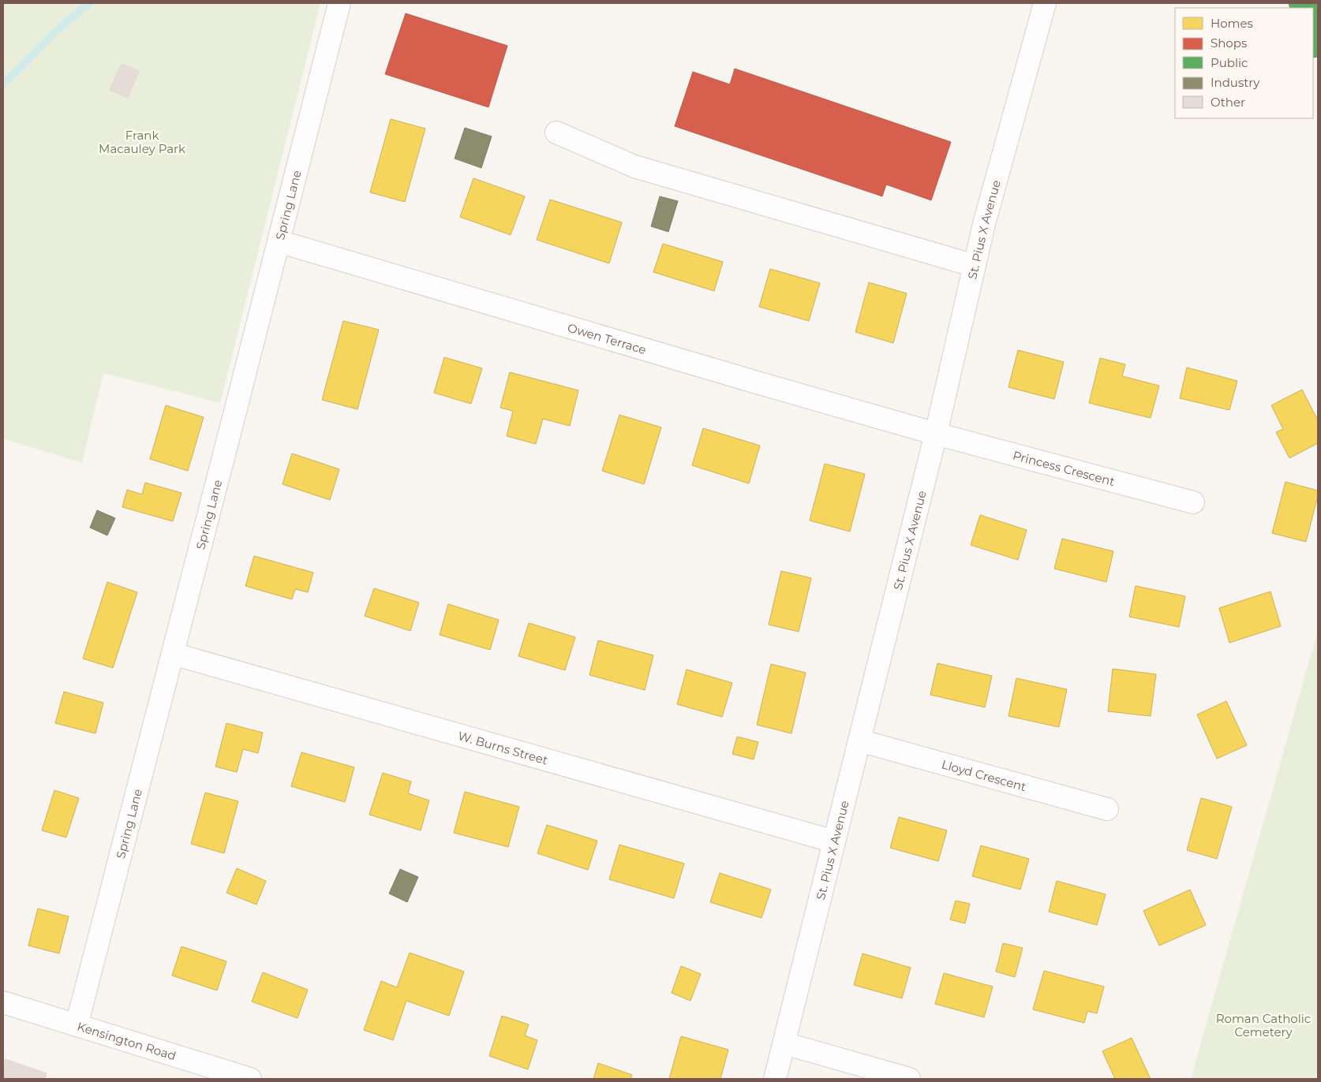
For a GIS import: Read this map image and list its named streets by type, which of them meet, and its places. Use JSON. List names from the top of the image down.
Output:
{
  "streets": {
    "street": [
      "Spring Lane",
      "St. Pius X Avenue",
      "Owen Terrace",
      "Princess Crescent",
      "W. Burns Street",
      "Lloyd Crescent",
      "Kensington Road"
    ]
  },
  "crossings": [
    ["Spring Lane", "Owen Terrace"],
    ["Spring Lane", "W. Burns Street"],
    ["Spring Lane", "Kensington Road"],
    ["St. Pius X Avenue", "Owen Terrace"],
    ["St. Pius X Avenue", "Princess Crescent"],
    ["St. Pius X Avenue", "W. Burns Street"],
    ["St. Pius X Avenue", "Lloyd Crescent"],
    ["Owen Terrace", "Princess Crescent"]
  ],
  "parks": ["Frank Macauley Park", "Roman Catholic Cemetery"],
  "legend": [
    "Homes",
    "Shops",
    "Public",
    "Industry",
    "Other"
  ]
}
